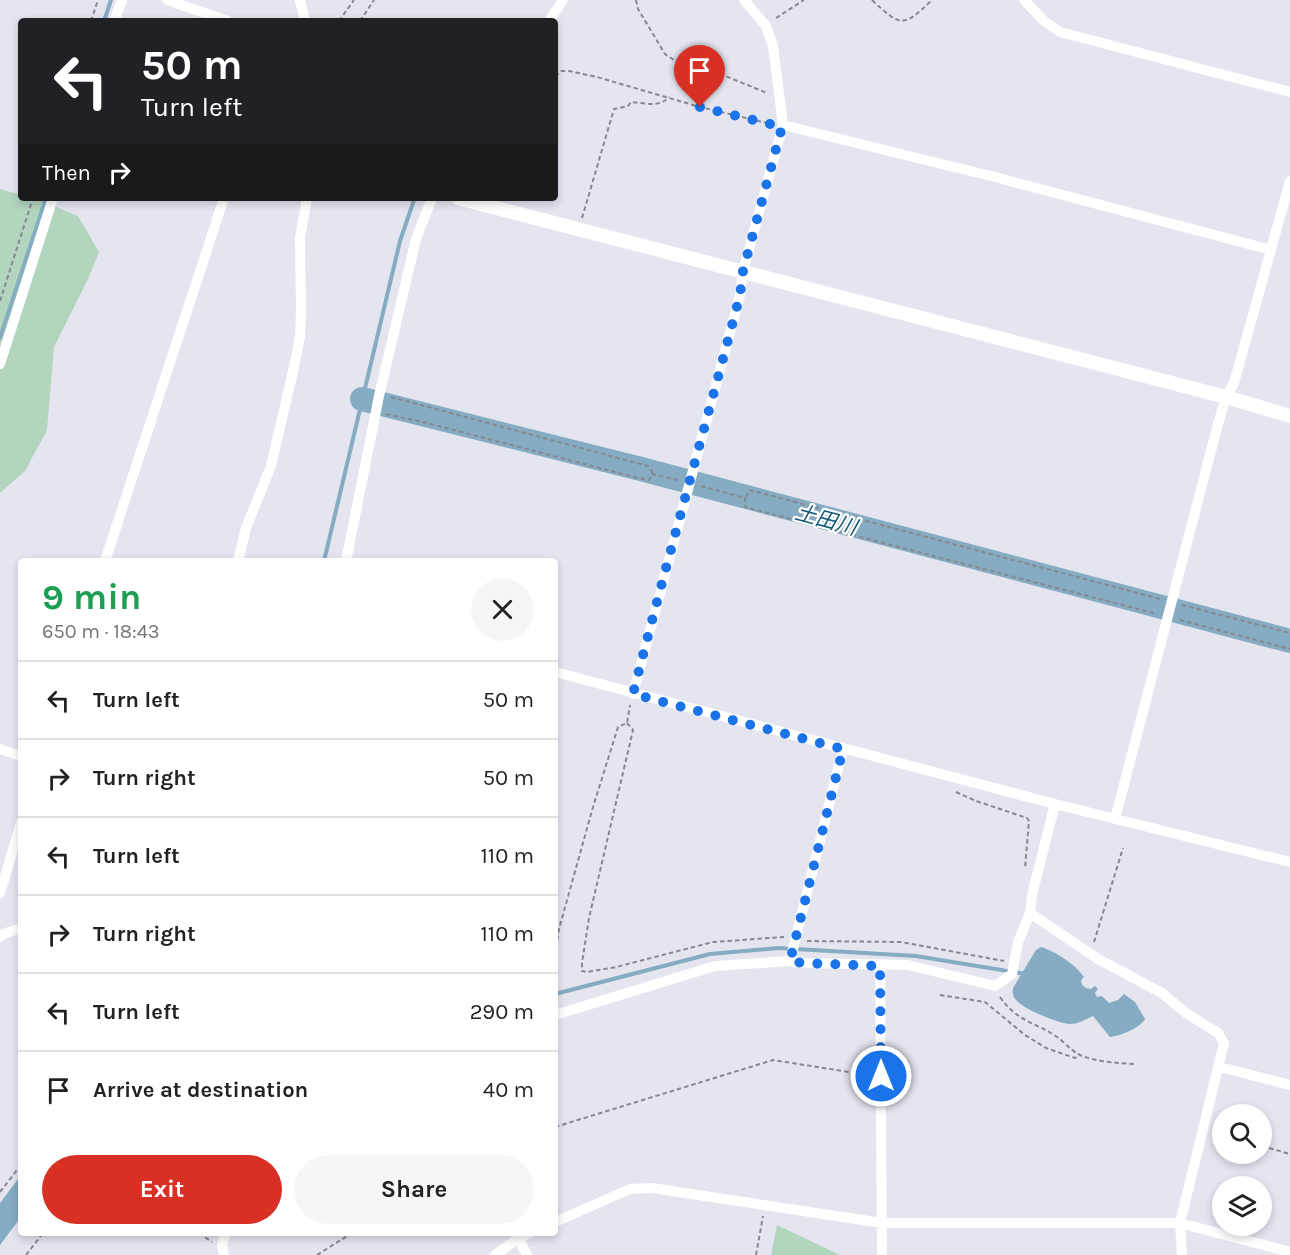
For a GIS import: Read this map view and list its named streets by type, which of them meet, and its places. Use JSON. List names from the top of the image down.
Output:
{
  "water": ["土田川"],
  "page": {
    "turn": ["50 m", "Turn left"],
    "then": "Then",
    "heading": ["9 min", "650 m · 18:43"],
    "list": [
      {
        "name": "Turn left",
        "value": "50 m"
      },
      {
        "name": "Turn right",
        "value": "50 m"
      },
      {
        "name": "Turn left",
        "value": "110 m"
      },
      {
        "name": "Turn right",
        "value": "110 m"
      },
      {
        "name": "Turn left",
        "value": "290 m"
      },
      {
        "name": "Arrive at destination",
        "value": "40 m"
      }
    ],
    "buttons": ["Exit", "Share"]
  }
}
